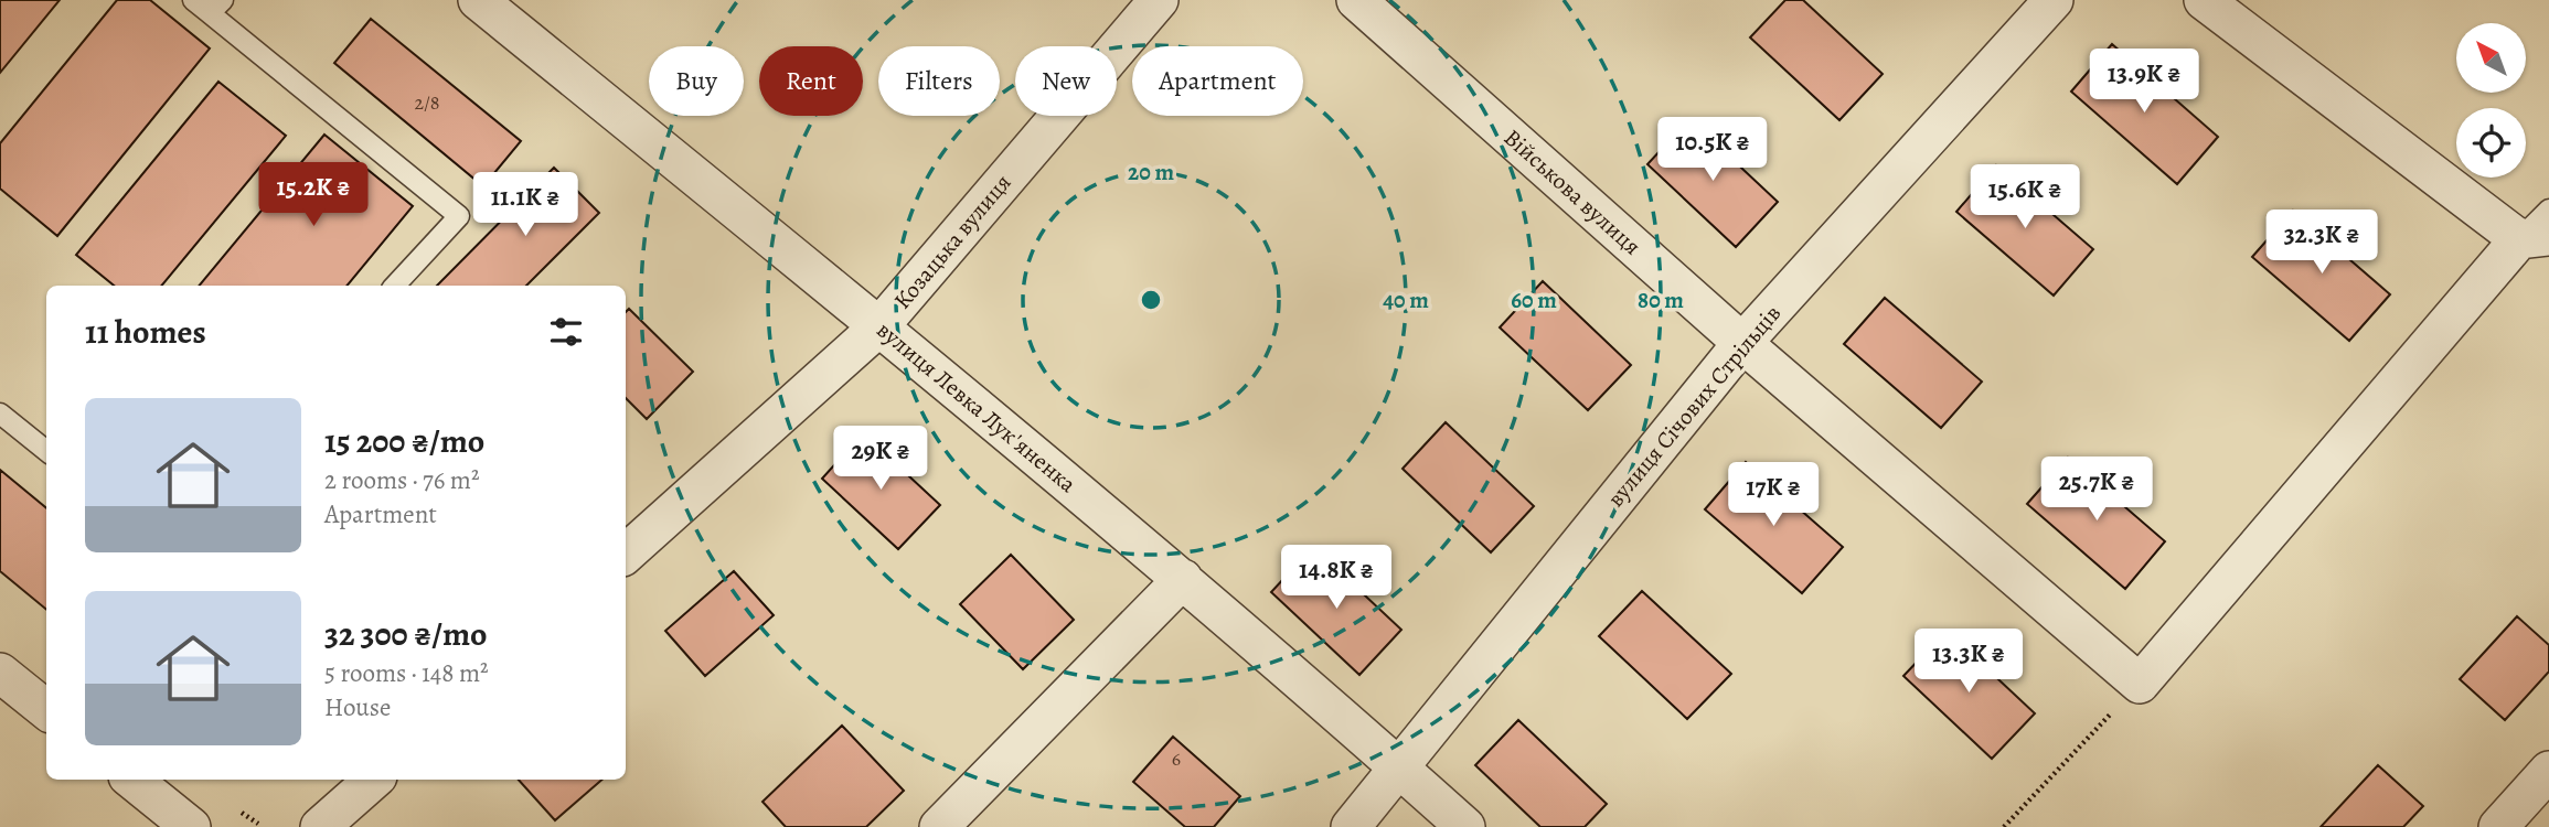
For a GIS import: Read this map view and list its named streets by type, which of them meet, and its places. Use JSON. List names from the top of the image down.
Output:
{
  "streets": {
    "street": [
      "Військова вулиця",
      "Козацька вулиця",
      "вулиця Січових Стрільців",
      "вулиця Левка Лук'яненка"
    ]
  },
  "crossings": [
    ["Військова вулиця", "вулиця Січових Стрільців"],
    ["Козацька вулиця", "вулиця Левка Лук'яненка"],
    ["вулиця Січових Стрільців", "вулиця Левка Лук'яненка"]
  ],
  "house_numbers": ["2/8", "6"],
  "north": "top left",
  "page": {
    "chip": [
      "Buy",
      "Rent",
      "Filters",
      "New",
      "Apartment"
    ],
    "price": [
      "13.9K ₴",
      "10.5K ₴",
      "15.2K ₴",
      "15.6K ₴",
      "11.1K ₴",
      "32.3K ₴",
      "29K ₴",
      "25.7K ₴",
      "17K ₴",
      "14.8K ₴",
      "13.3K ₴"
    ],
    "heading": "11 homes",
    "list": [
      {
        "name": "15 200 ₴/mo",
        "note": "2 rooms · 76 m² · Apartment"
      },
      {
        "name": "32 300 ₴/mo",
        "note": "5 rooms · 148 m² · House"
      }
    ]
  },
  "rings": [
    "20 m",
    "40 m",
    "60 m",
    "80 m"
  ]
}
